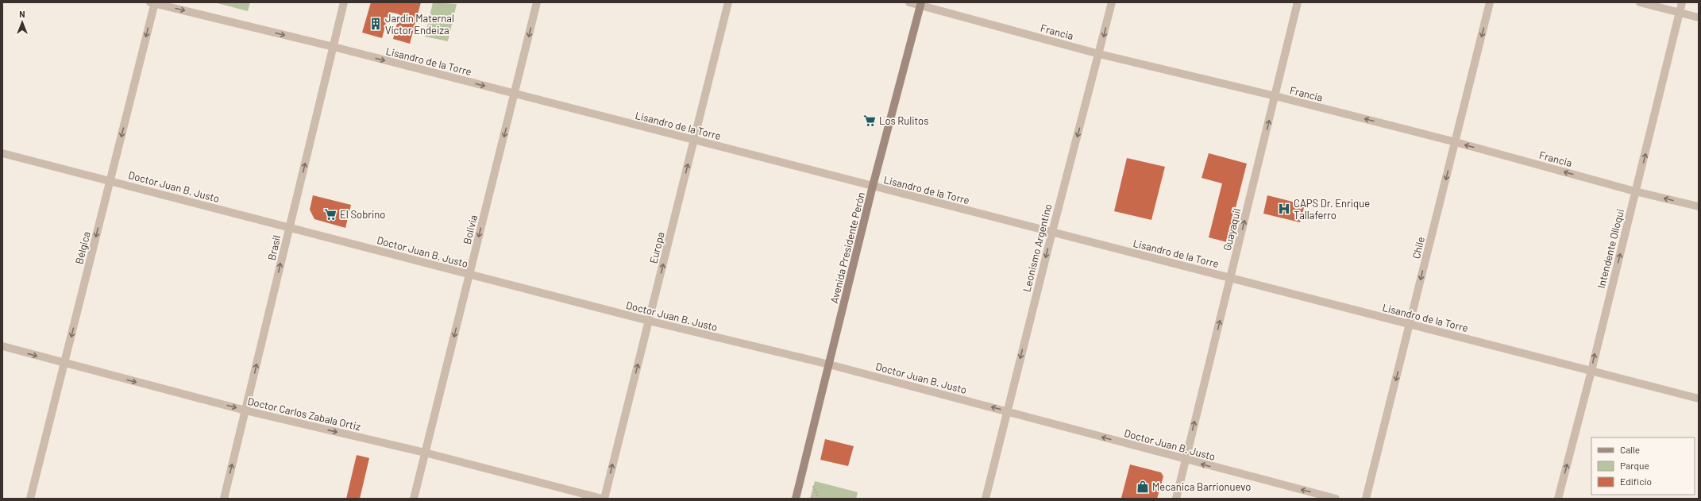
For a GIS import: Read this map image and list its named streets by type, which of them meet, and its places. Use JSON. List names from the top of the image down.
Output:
{
  "streets": {
    "main road": ["Avenida Presidente Perón"],
    "street": [
      "Francia",
      "Lisandro de la Torre",
      "Doctor Juan B. Justo",
      "Bolivia",
      "Guayaquil",
      "Bélgica",
      "Brasil",
      "Europa",
      "Leonismo Argentino",
      "Chile",
      "Intendente Olloqui",
      "Doctor Carlos Zabala Ortiz"
    ]
  },
  "crossings": [
    ["Francia", "Guayaquil"],
    ["Francia", "Avenida Presidente Perón"],
    ["Francia", "Leonismo Argentino"],
    ["Francia", "Chile"],
    ["Francia", "Intendente Olloqui"],
    ["Lisandro de la Torre", "Bolivia"],
    ["Lisandro de la Torre", "Guayaquil"],
    ["Lisandro de la Torre", "Bélgica"],
    ["Lisandro de la Torre", "Brasil"],
    ["Lisandro de la Torre", "Europa"],
    ["Lisandro de la Torre", "Avenida Presidente Perón"],
    ["Lisandro de la Torre", "Leonismo Argentino"],
    ["Lisandro de la Torre", "Chile"],
    ["Lisandro de la Torre", "Intendente Olloqui"],
    ["Doctor Juan B. Justo", "Bolivia"],
    ["Doctor Juan B. Justo", "Guayaquil"],
    ["Doctor Juan B. Justo", "Bélgica"],
    ["Doctor Juan B. Justo", "Brasil"],
    ["Doctor Juan B. Justo", "Europa"],
    ["Doctor Juan B. Justo", "Avenida Presidente Perón"],
    ["Doctor Juan B. Justo", "Leonismo Argentino"],
    ["Bolivia", "Doctor Carlos Zabala Ortiz"],
    ["Bélgica", "Doctor Carlos Zabala Ortiz"],
    ["Brasil", "Doctor Carlos Zabala Ortiz"]
  ],
  "one_way": [
    "Francia",
    "Doctor Juan B. Justo",
    "Bolivia",
    "Guayaquil",
    "Bélgica",
    "Brasil",
    "Europa",
    "Leonismo Argentino",
    "Chile",
    "Intendente Olloqui",
    "Doctor Carlos Zabala Ortiz"
  ],
  "places": {
    "building": ["Jardín Maternal Víctor Endeiza"],
    "supermarket": ["Los Rulitos", "El Sobrino"],
    "hospital": ["CAPS Dr. Enrique Tallaferro"],
    "shop": ["Mecanica Barrionuevo"]
  },
  "legend": ["Calle", "Parque", "Edificio"],
  "north": "top"
}
